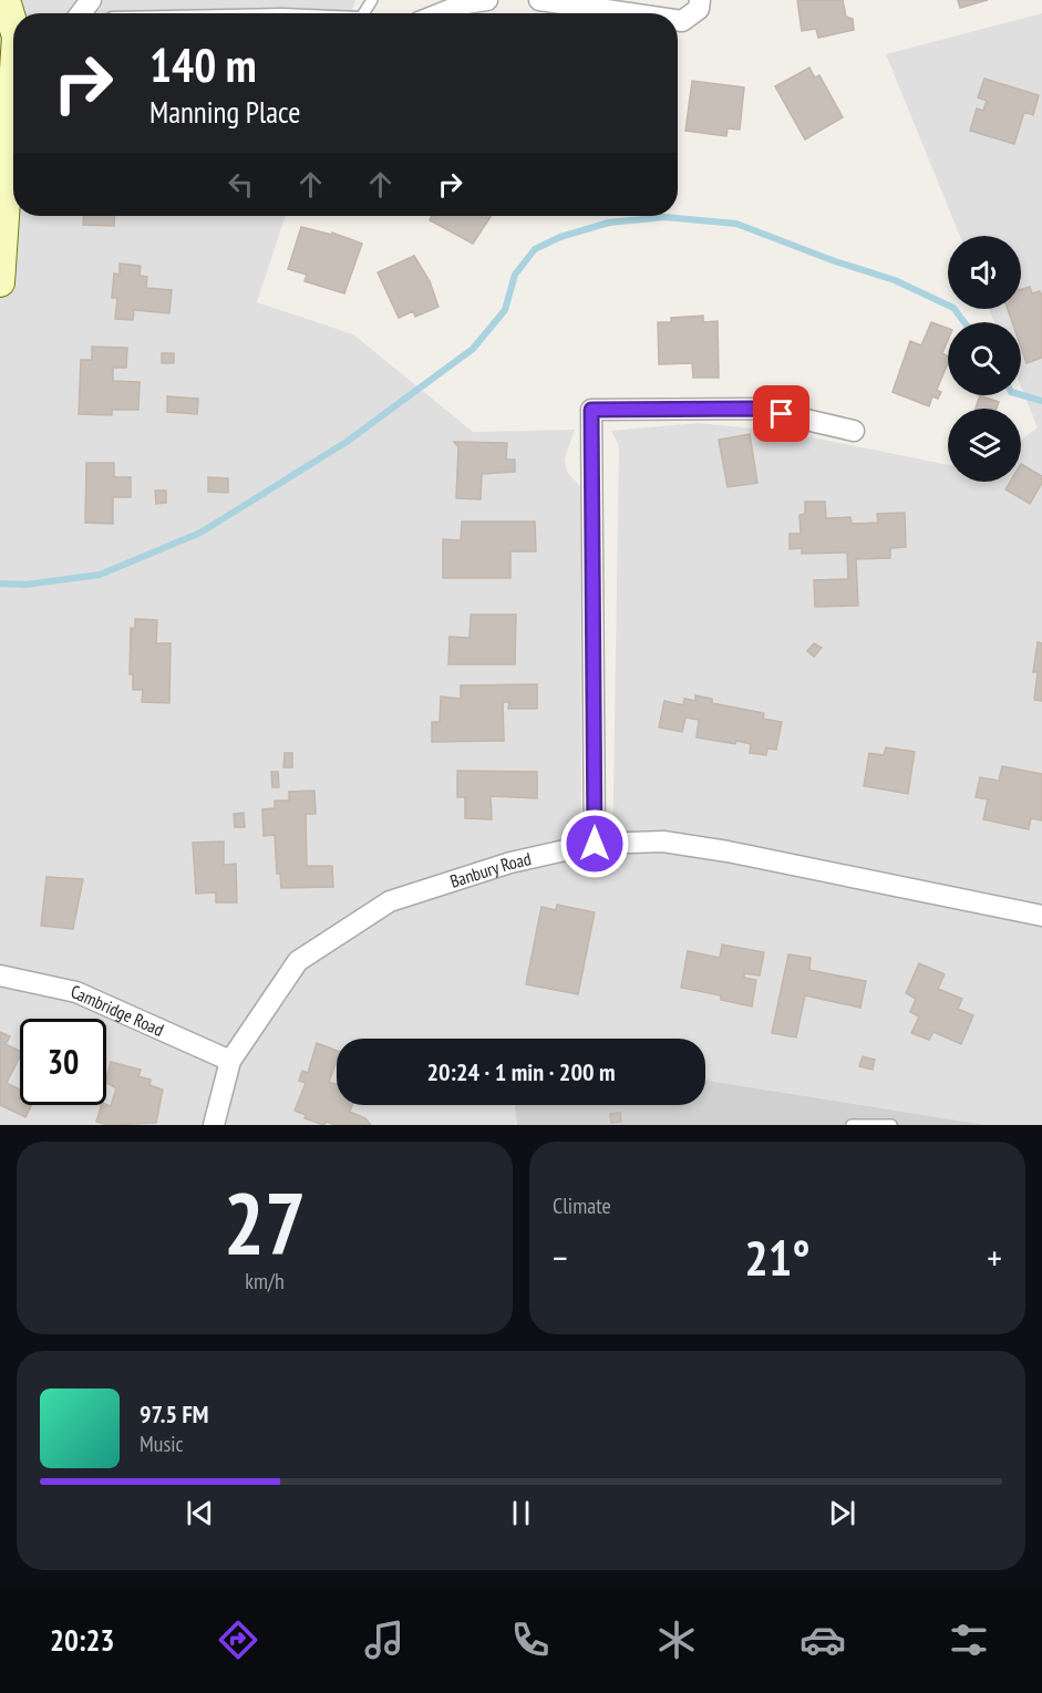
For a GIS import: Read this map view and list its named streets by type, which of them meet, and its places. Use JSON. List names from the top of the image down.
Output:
{
  "streets": {
    "street": ["Banbury Road", "Cambridge Road"]
  },
  "crossings": [
    ["Banbury Road", "Cambridge Road"]
  ],
  "page": {
    "turn": ["140 m", "Manning Place"],
    "limit": "30",
    "trip": "20:24 · 1 min · 200 m",
    "tile": [
      ["27", "km/h"],
      "Climate"
    ],
    "heat": ["−", "21°", "+"],
    "song": ["97.5 FM", "Music"],
    "tabs": "20:23"
  }
}
